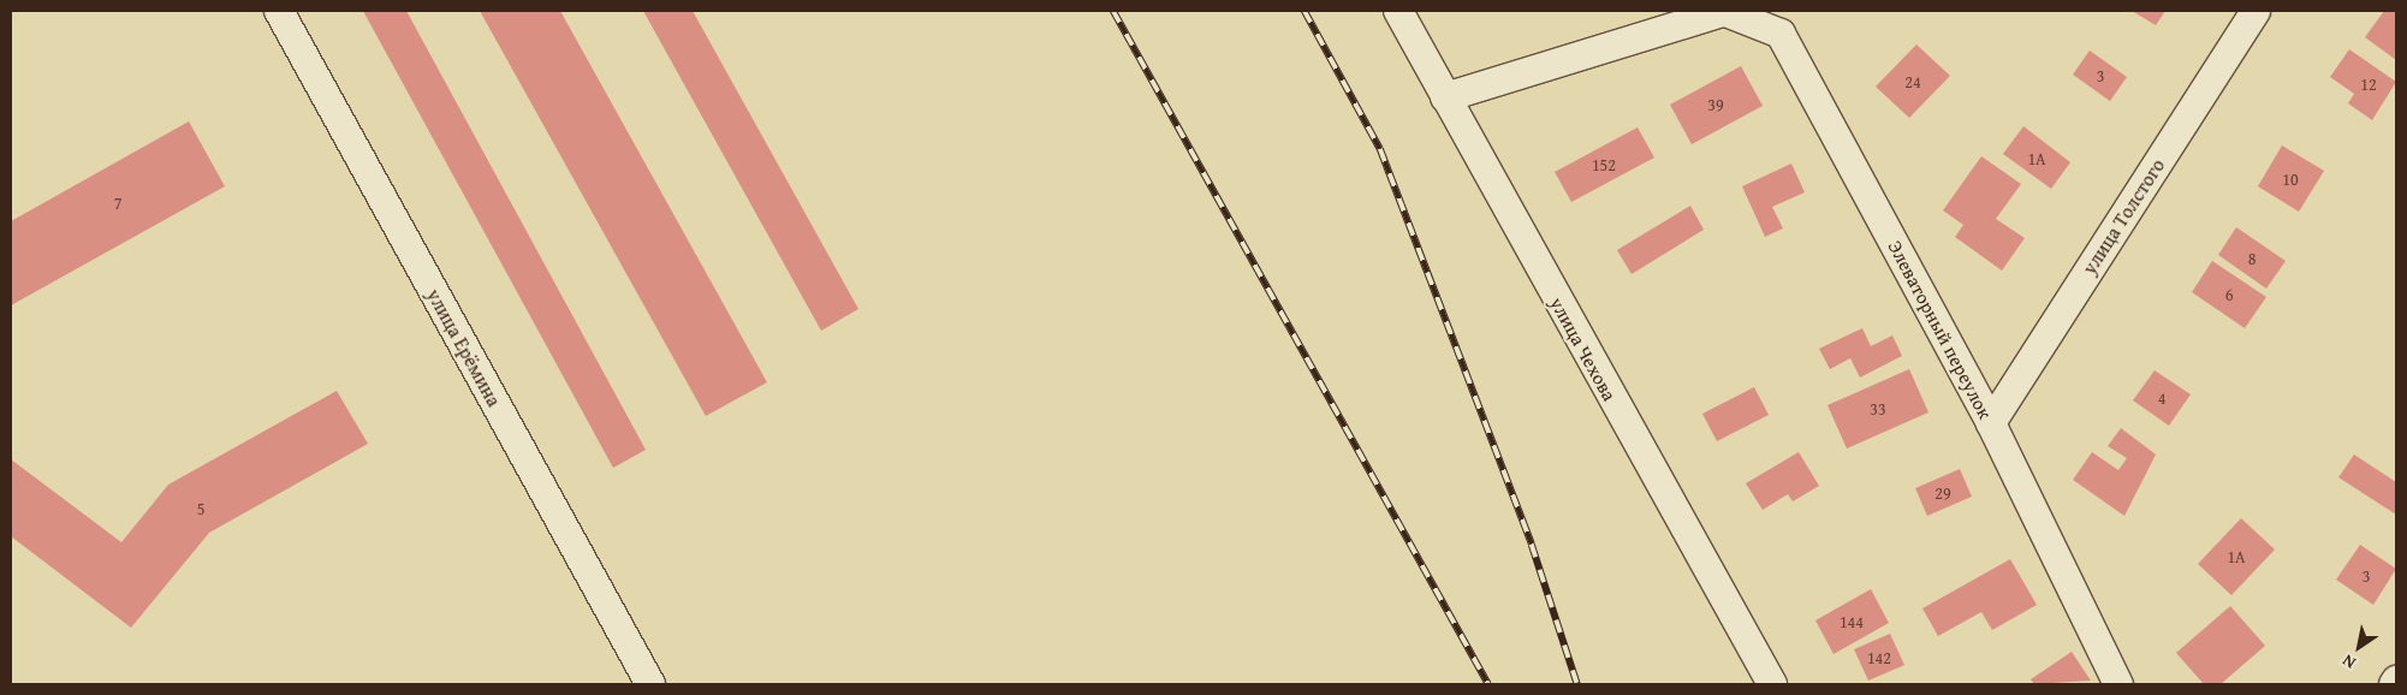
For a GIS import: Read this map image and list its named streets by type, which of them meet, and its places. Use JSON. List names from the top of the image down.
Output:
{
  "streets": {
    "street": [
      "улица Толстого",
      "Элеваторный переулок",
      "улица Ерёмина",
      "улица Чехова"
    ]
  },
  "crossings": [
    ["улица Толстого", "Элеваторный переулок"],
    ["Элеваторный переулок", "улица Чехова"]
  ],
  "house_numbers": [
    "3",
    "24",
    "12",
    "39",
    "1А",
    "152",
    "10",
    "7",
    "8",
    "6",
    "4",
    "33",
    "29",
    "5",
    "1А",
    "3",
    "144",
    "142"
  ],
  "north": "bottom left"
}
